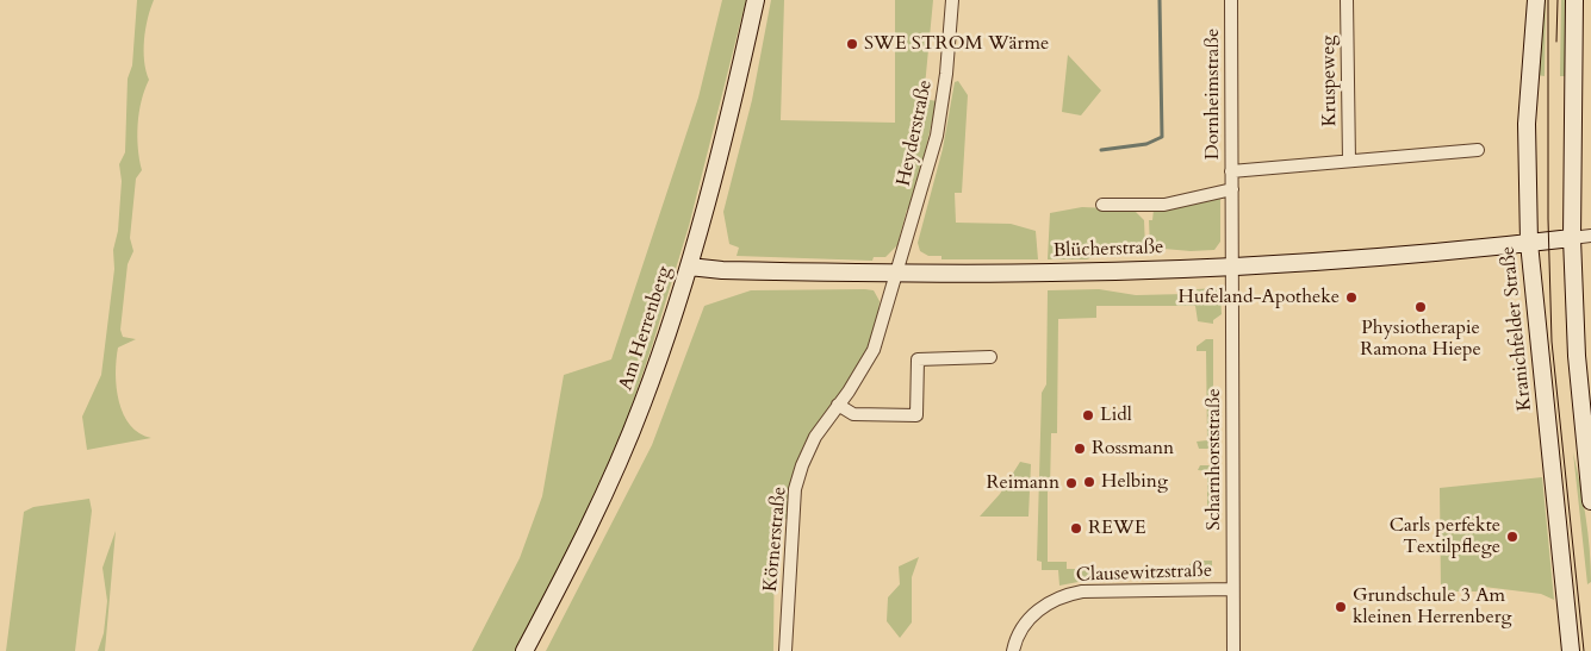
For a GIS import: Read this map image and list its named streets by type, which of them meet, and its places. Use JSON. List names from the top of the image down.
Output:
{
  "streets": {
    "main road": ["Blücherstraße", "Am Herrenberg", "Kranichfelder Straße"],
    "street": [
      "Kruspeweg",
      "Dornheimstraße",
      "Heyderstraße",
      "Scharnhorststraße",
      "Körnerstraße",
      "Clausewitzstraße"
    ]
  },
  "crossings": [
    ["Dornheimstraße", "Blücherstraße"],
    ["Dornheimstraße", "Scharnhorststraße"],
    ["Heyderstraße", "Blücherstraße"],
    ["Heyderstraße", "Körnerstraße"],
    ["Blücherstraße", "Am Herrenberg"],
    ["Blücherstraße", "Kranichfelder Straße"],
    ["Blücherstraße", "Scharnhorststraße"],
    ["Blücherstraße", "Körnerstraße"],
    ["Scharnhorststraße", "Clausewitzstraße"]
  ],
  "places": [
    "SWE STROM Wärme",
    "Hufeland-Apotheke",
    "Physiotherapie Ramona Hiepe",
    "Lidl",
    "Rossmann",
    "Helbing",
    "Reimann",
    "REWE",
    "Carls perfekte Textilpflege",
    "Grundschule 3 Am kleinen Herrenberg"
  ]
}
